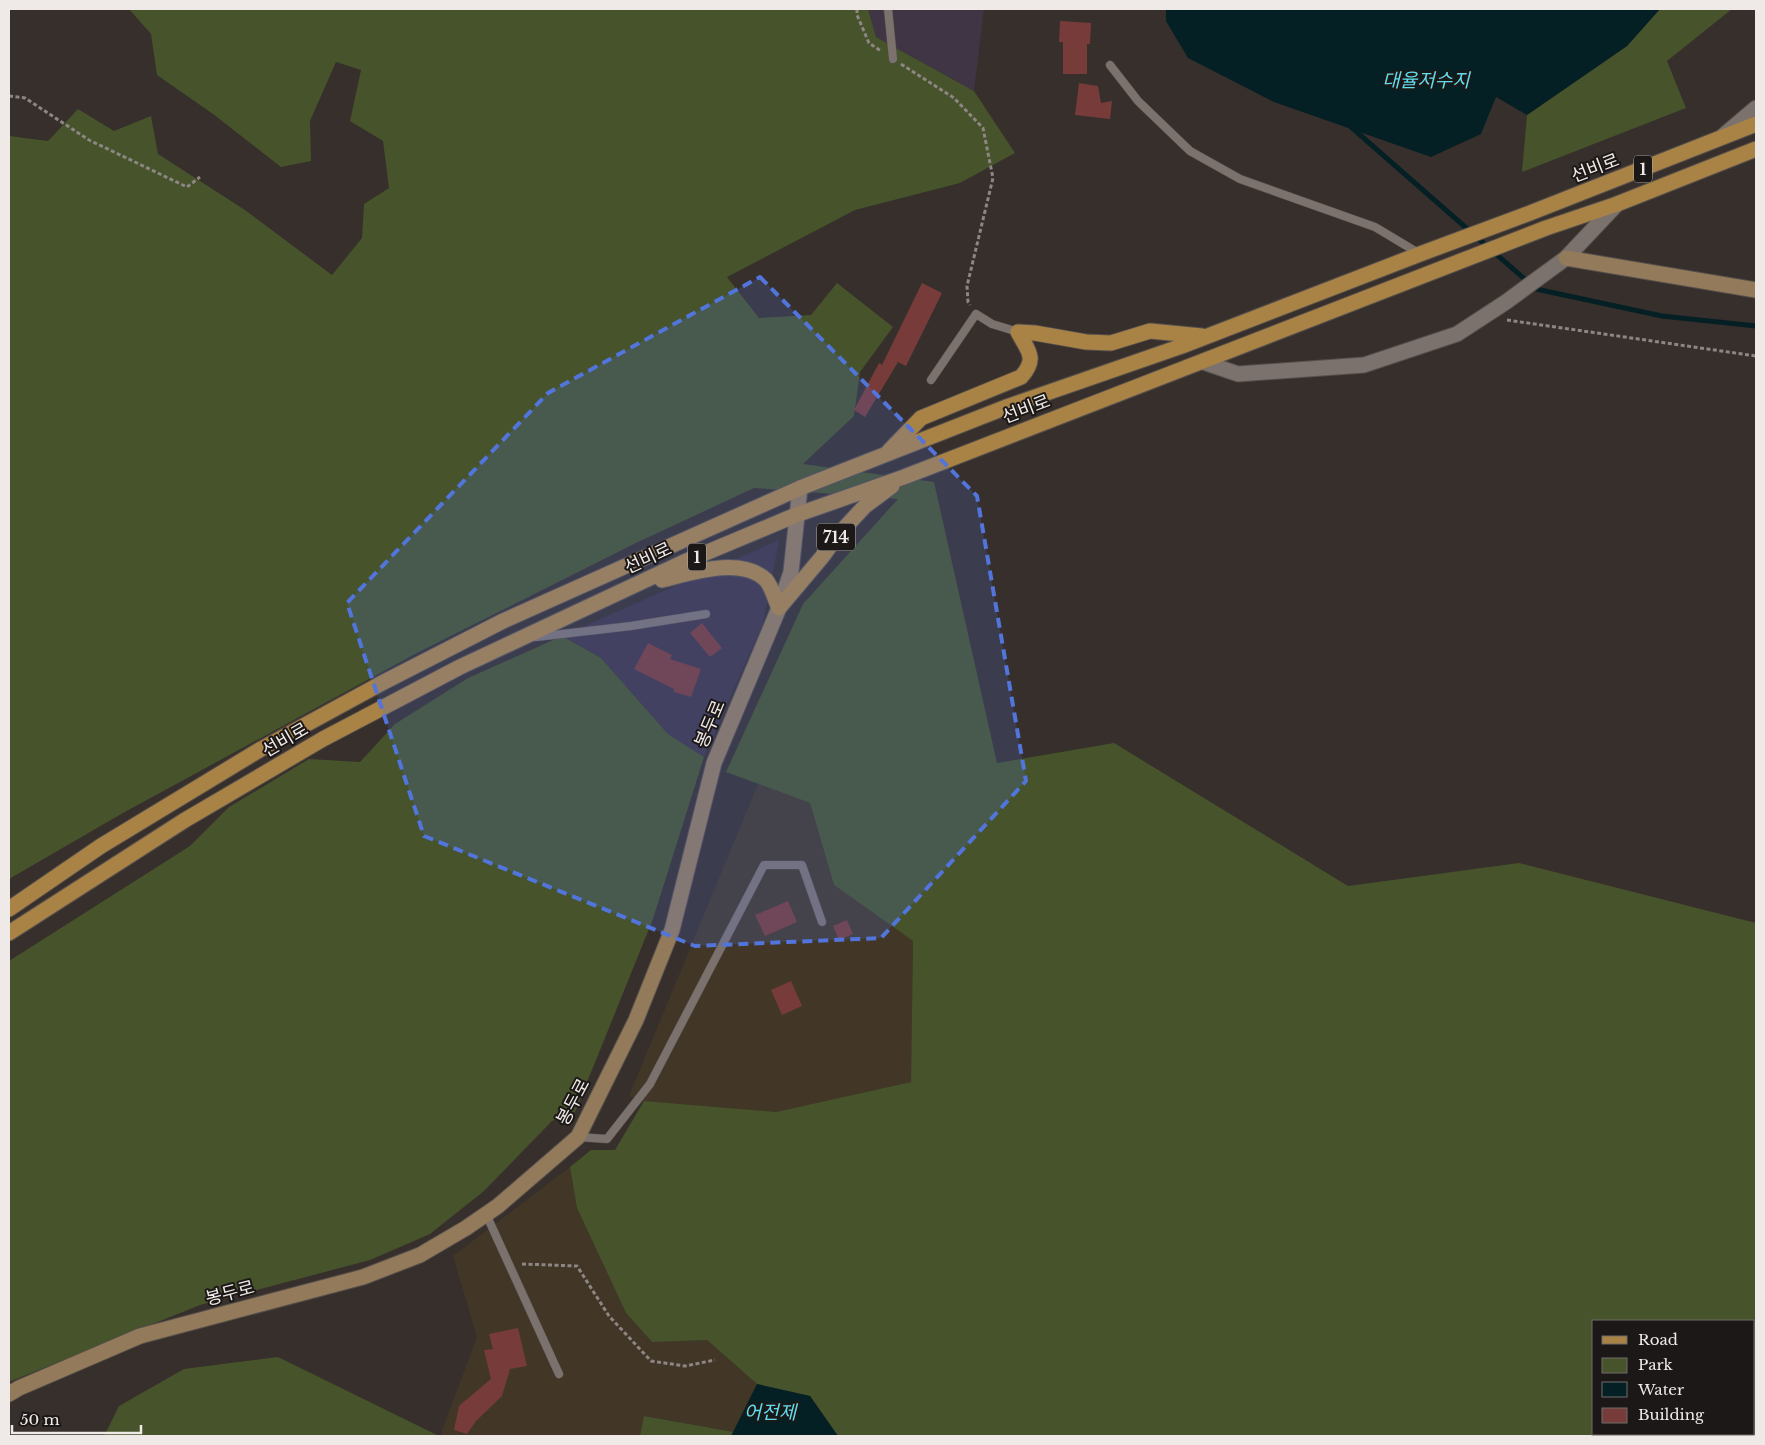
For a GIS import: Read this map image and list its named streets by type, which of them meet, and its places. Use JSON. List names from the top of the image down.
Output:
{
  "streets": {
    "main road": [
      "선비로",
      "1",
      "714",
      "봉두로"
    ]
  },
  "crossings": [
    ["선비로", "1"],
    ["선비로", "714"],
    ["선비로", "봉두로"],
    ["714", "봉두로"]
  ],
  "water": ["대율저수지", "어전제"],
  "legend": [
    "Road",
    "Park",
    "Water",
    "Building"
  ],
  "scale_bar": "50 m"
}
